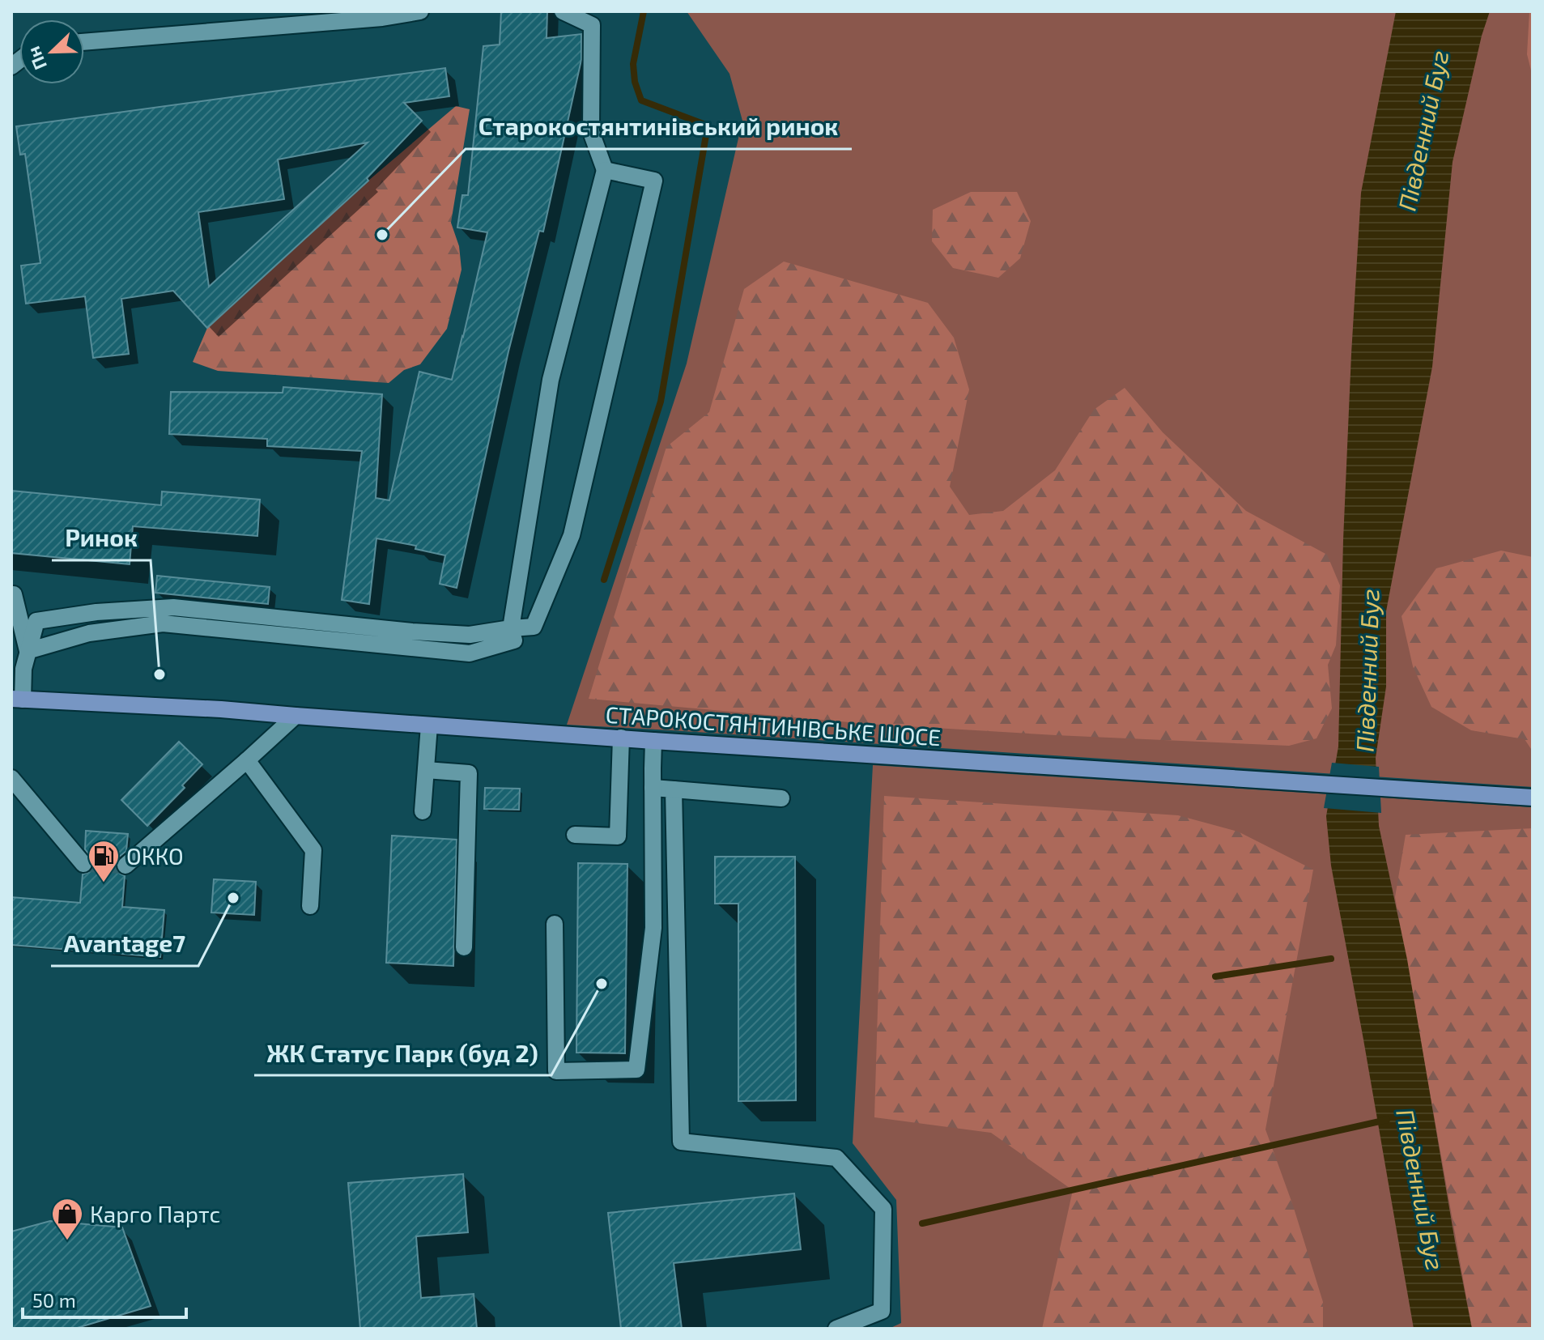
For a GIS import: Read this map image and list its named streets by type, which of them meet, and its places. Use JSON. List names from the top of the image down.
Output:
{
  "streets": {
    "main road": ["СТАРОКОСТЯНТИНІВСЬКЕ ШОСЕ"]
  },
  "water": ["Південний Буг"],
  "places": {
    "other": [
      "Старокостянтинівський ринок",
      "Ринок",
      "Avantage7",
      "ЖК Статус Парк (буд 2)"
    ],
    "fuel station": ["ОККО"],
    "shop": ["Карго Партс"]
  },
  "scale_bar": "50 m",
  "north": "bottom left"
}
